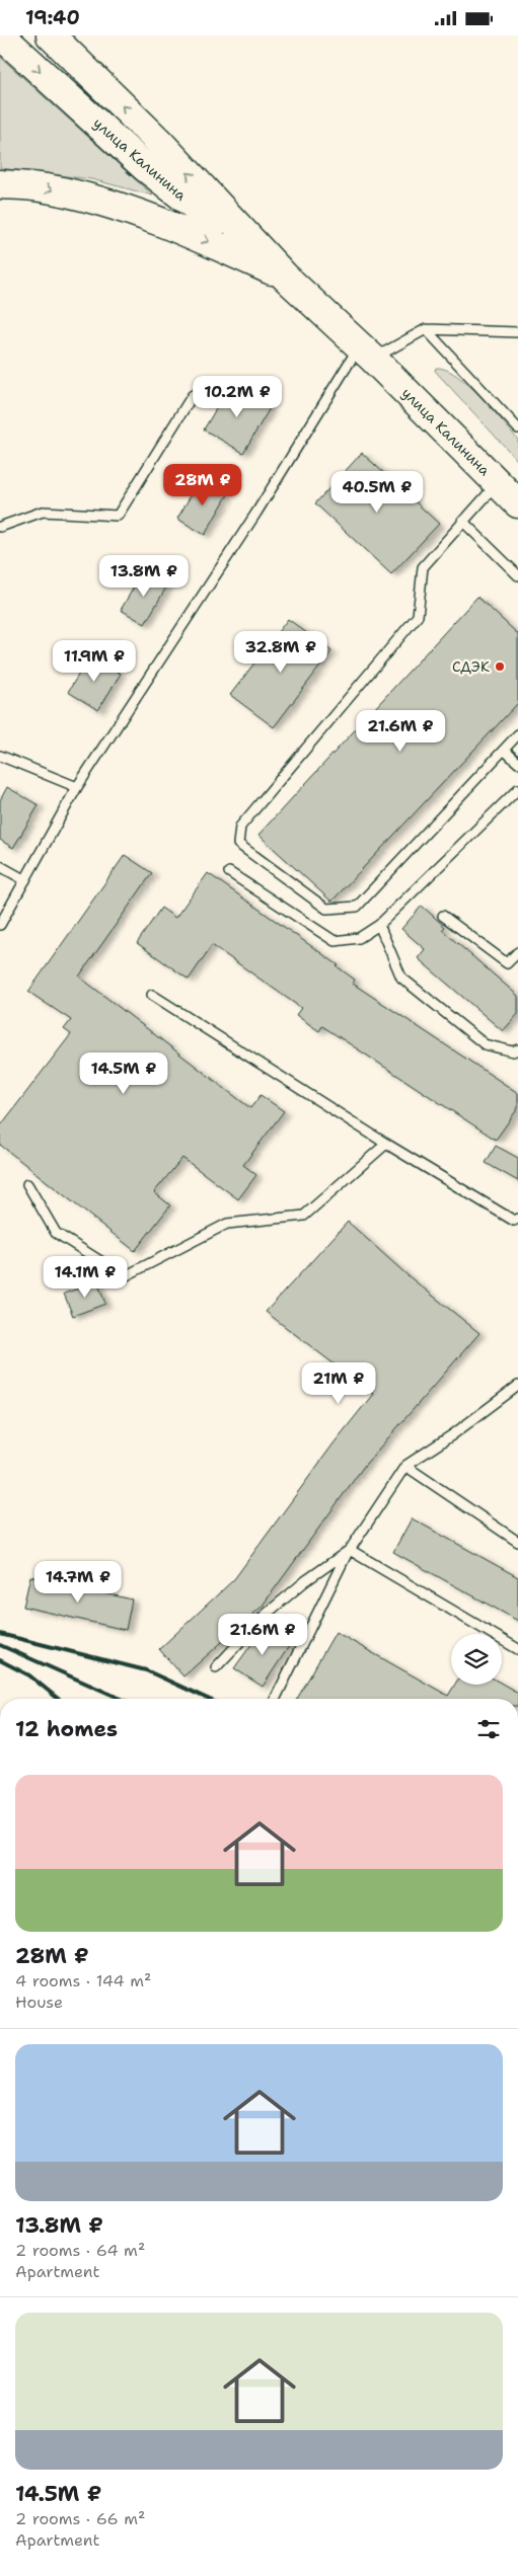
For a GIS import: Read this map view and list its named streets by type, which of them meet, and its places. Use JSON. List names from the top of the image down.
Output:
{
  "streets": {
    "main road": ["улица Калинина"]
  },
  "places": ["СДЭК"],
  "page": {
    "status": "19:40",
    "price": [
      "10.2M ₽",
      "28M ₽",
      "40.5M ₽",
      "13.8M ₽",
      "32.8M ₽",
      "11.9M ₽",
      "21.6M ₽",
      "14.5M ₽",
      "14.1M ₽",
      "21M ₽",
      "14.7M ₽",
      "21.6M ₽"
    ],
    "heading": "12 homes",
    "list": [
      {
        "name": "28M ₽",
        "note": "4 rooms · 144 m² · House"
      },
      {
        "name": "13.8M ₽",
        "note": "2 rooms · 64 m² · Apartment"
      },
      {
        "name": "14.5M ₽",
        "note": "2 rooms · 66 m² · Apartment"
      }
    ]
  }
}
